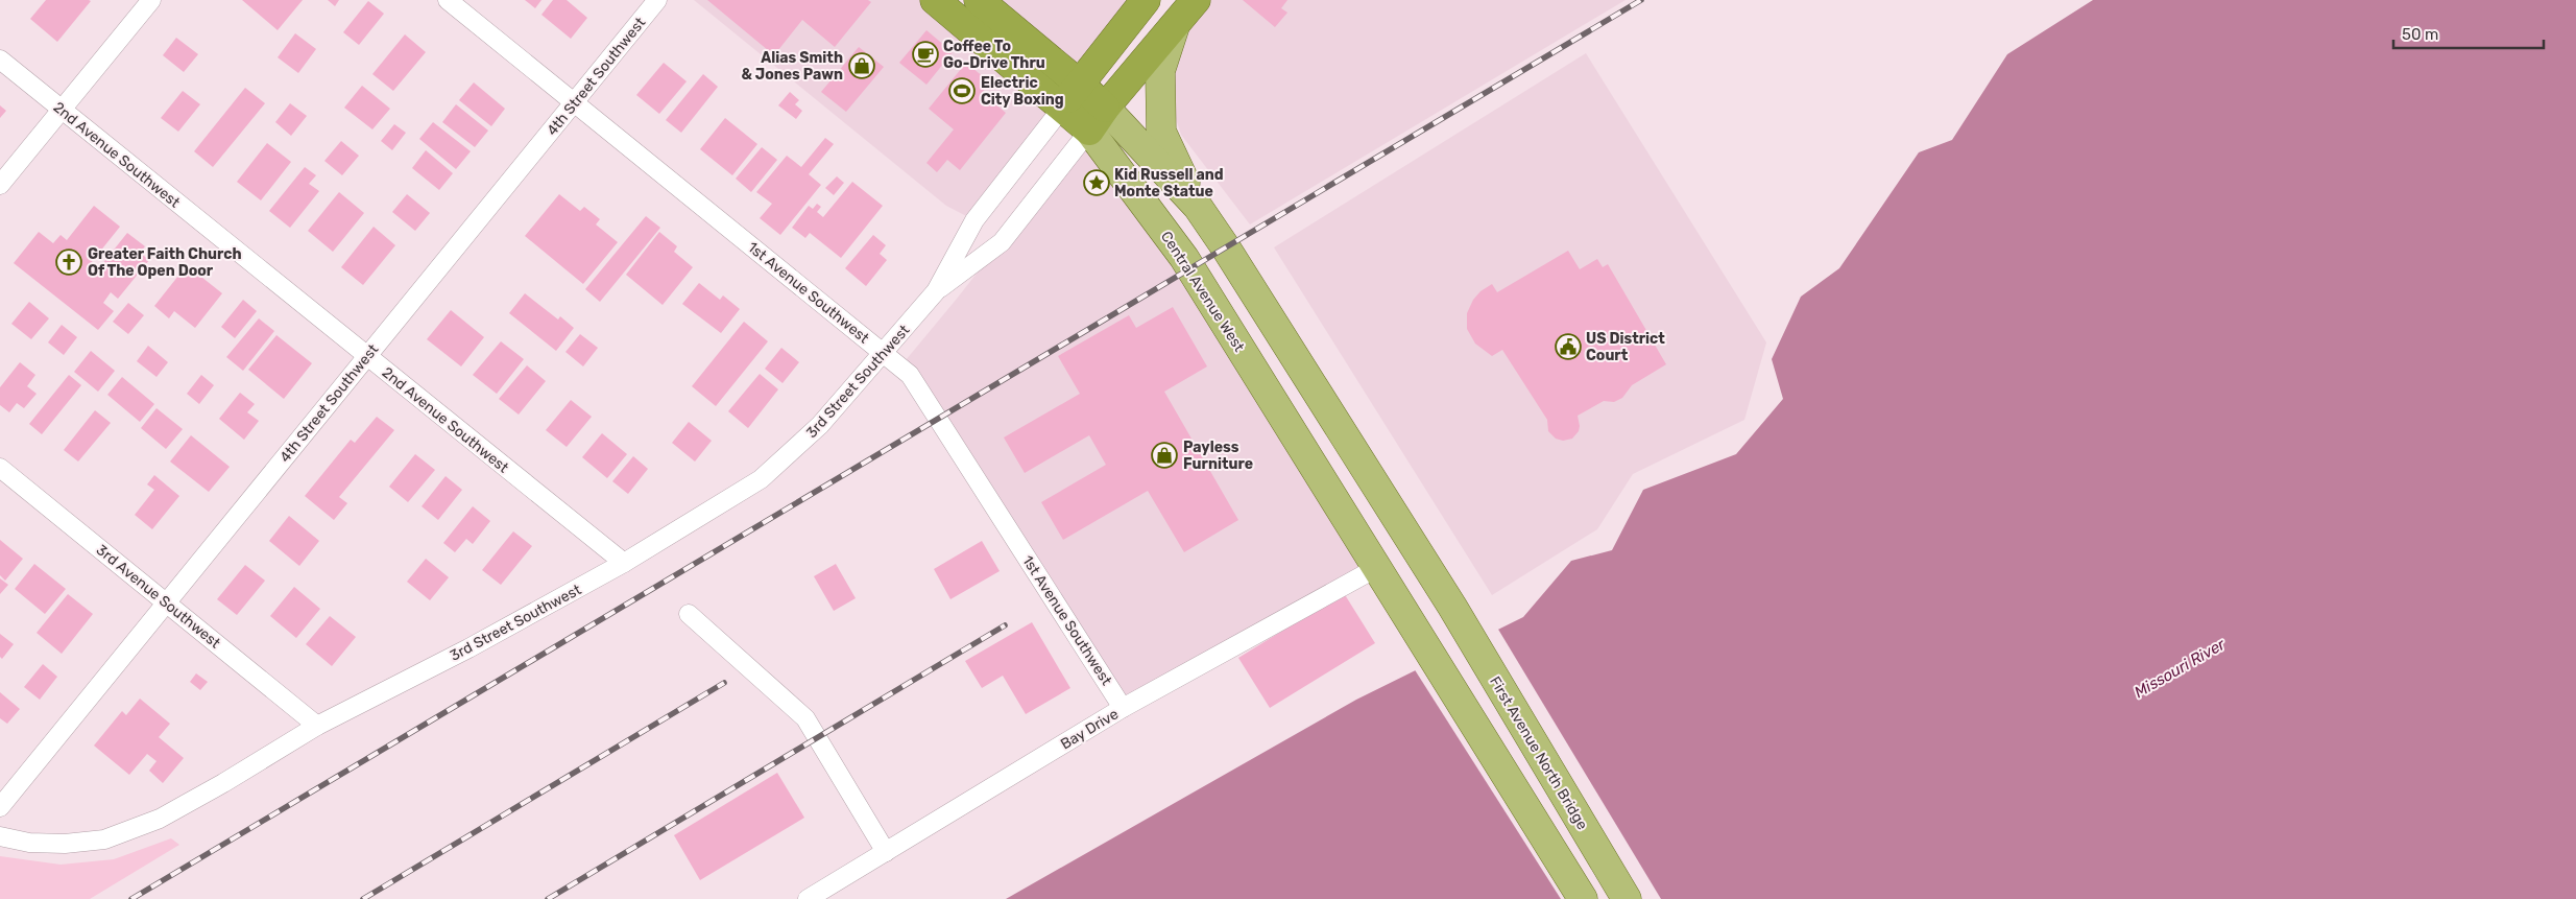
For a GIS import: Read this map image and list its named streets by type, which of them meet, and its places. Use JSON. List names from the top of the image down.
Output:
{
  "streets": {
    "highway": ["Central Avenue West"],
    "main road": ["First Avenue North Bridge"],
    "street": [
      "4th Street Southwest",
      "2nd Avenue Southwest",
      "1st Avenue Southwest",
      "3rd Street Southwest",
      "3rd Avenue Southwest",
      "Bay Drive"
    ]
  },
  "crossings": [
    ["4th Street Southwest", "2nd Avenue Southwest"],
    ["4th Street Southwest", "1st Avenue Southwest"],
    ["4th Street Southwest", "3rd Avenue Southwest"],
    ["2nd Avenue Southwest", "3rd Street Southwest"],
    ["Central Avenue West", "3rd Street Southwest"],
    ["Central Avenue West", "Bay Drive"],
    ["Central Avenue West", "First Avenue North Bridge"],
    ["1st Avenue Southwest", "3rd Street Southwest"],
    ["1st Avenue Southwest", "Bay Drive"],
    ["3rd Street Southwest", "3rd Avenue Southwest"]
  ],
  "water": ["Missouri River"],
  "places": {
    "cafe": ["Coffee To Go-Drive Thru"],
    "shop": ["Alias Smith & Jones Pawn", "Payless Furniture"],
    "sports": ["Electric City Boxing"],
    "place": ["Kid Russell and Monte Statue"],
    "church": ["Greater Faith Church Of The Open Door"],
    "public building": ["US District Court"]
  },
  "scale_bar": "50 m"
}
